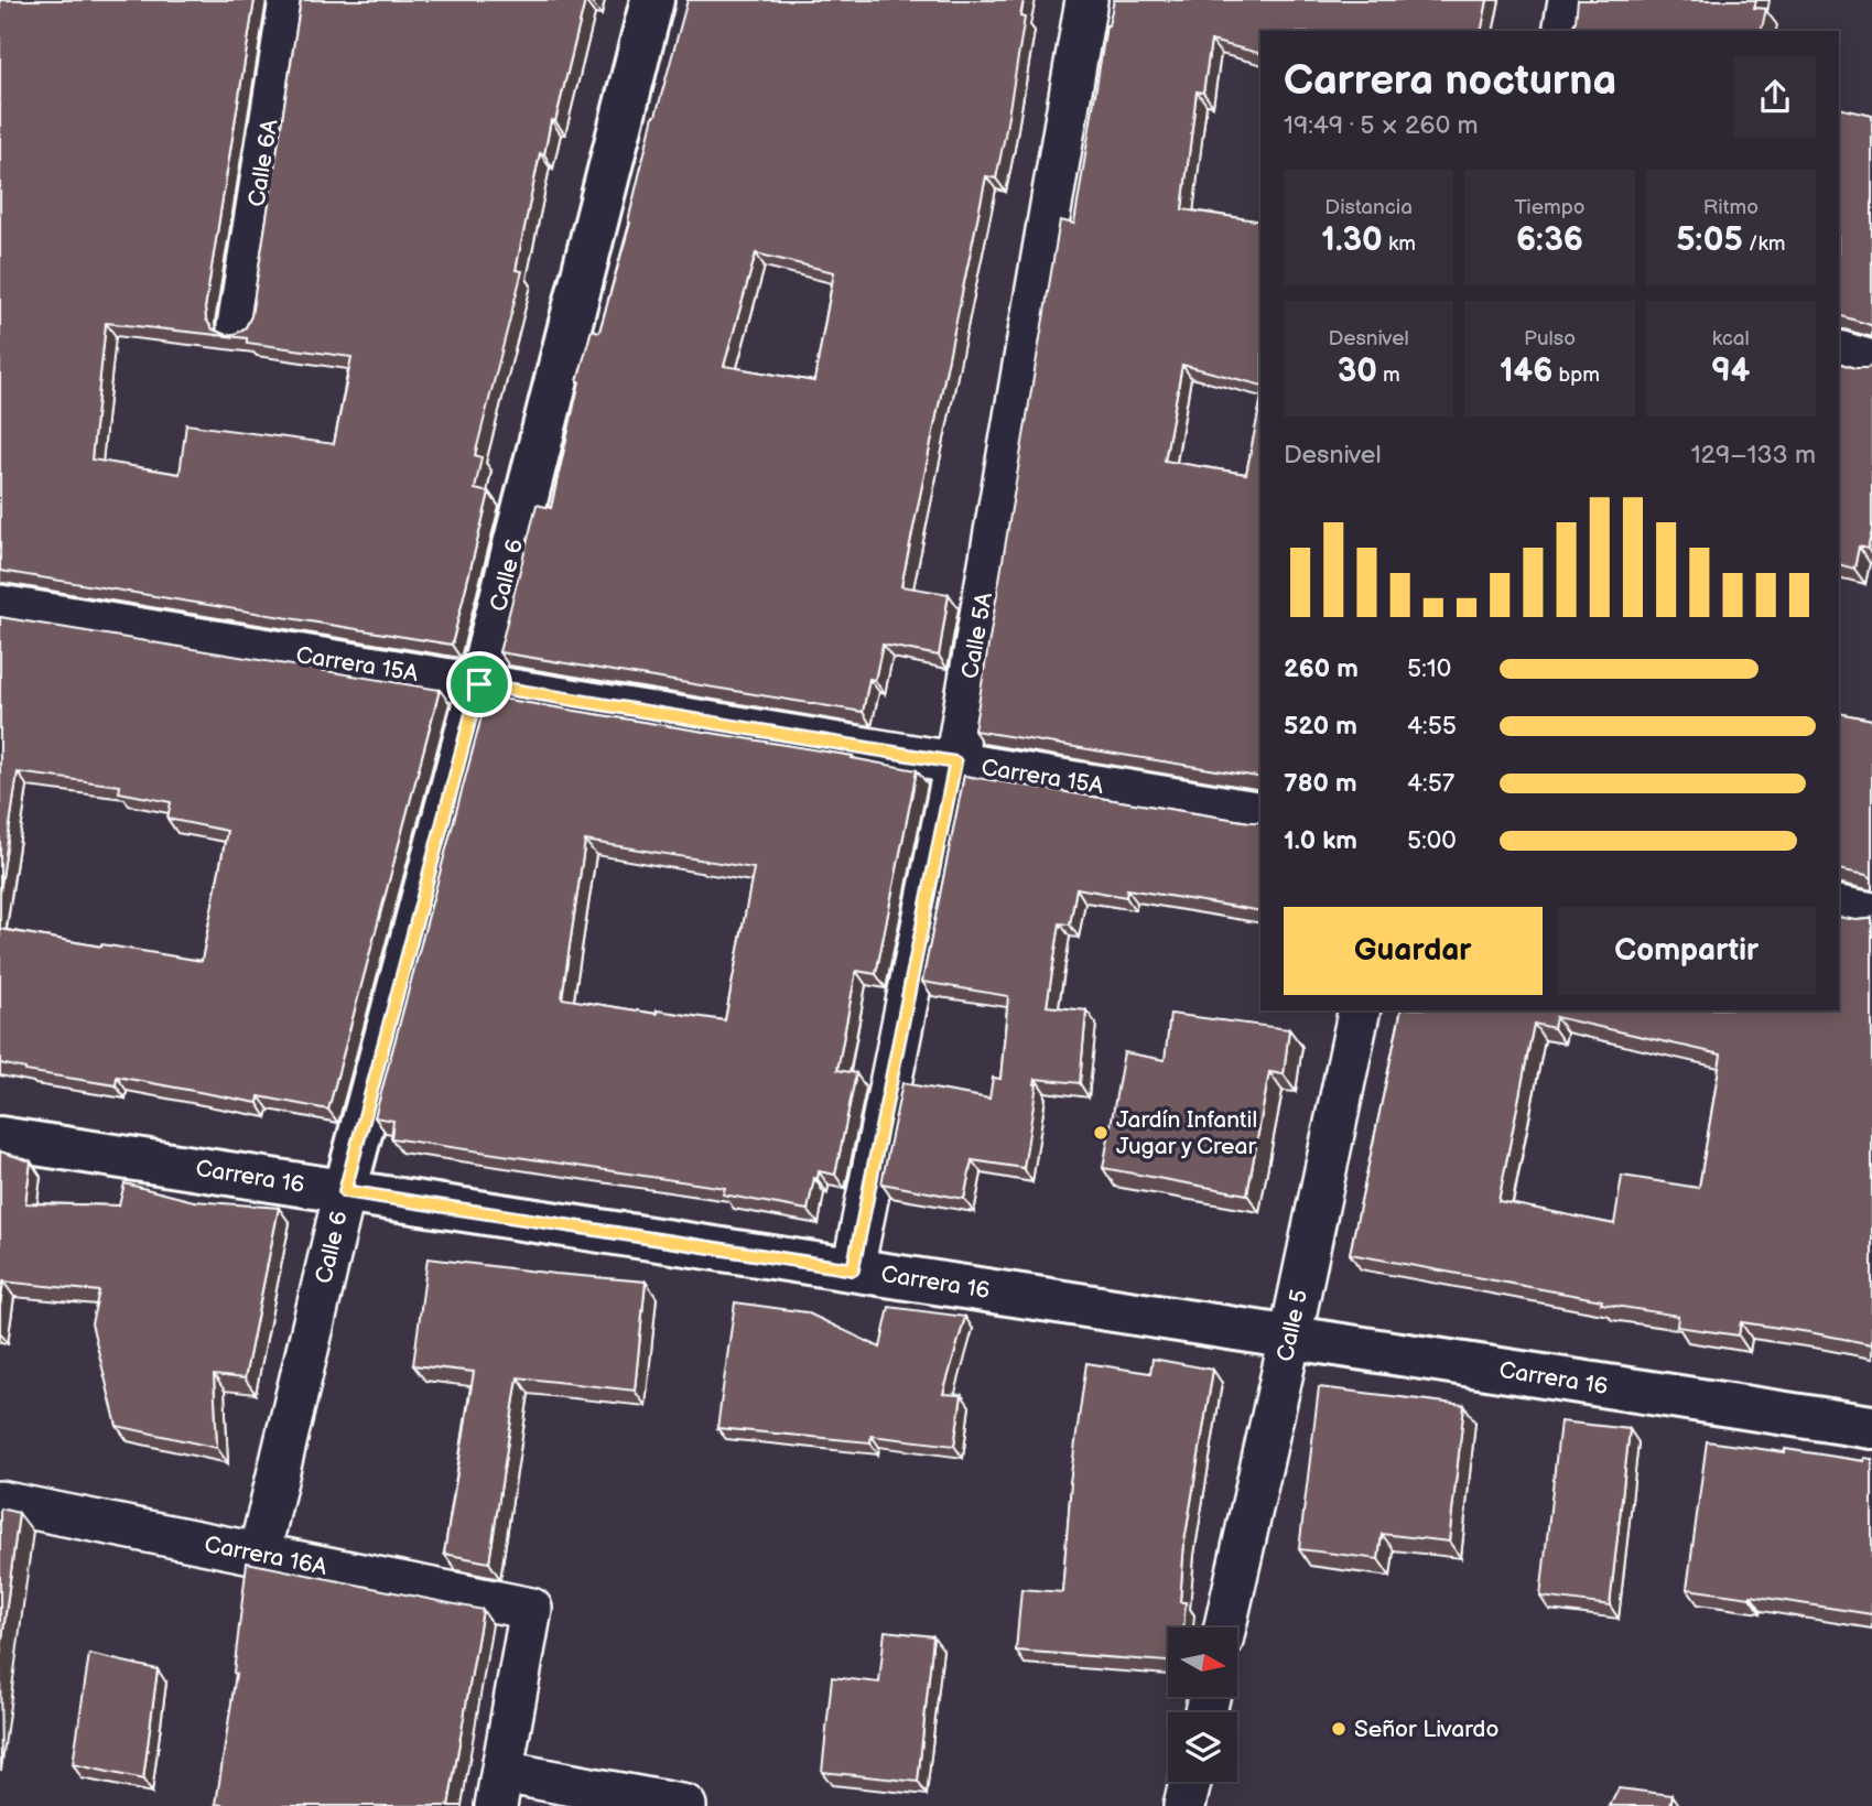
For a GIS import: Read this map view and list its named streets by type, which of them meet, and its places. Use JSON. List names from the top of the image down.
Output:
{
  "streets": {
    "street": [
      "Calle 6A",
      "Calle 6",
      "Calle 5A",
      "Carrera 15A",
      "Carrera 16",
      "Calle 5",
      "Carrera 16A"
    ]
  },
  "crossings": [
    ["Calle 6", "Carrera 15A"],
    ["Calle 6", "Carrera 16"],
    ["Calle 6", "Carrera 16A"],
    ["Calle 5A", "Carrera 15A"],
    ["Calle 5A", "Carrera 16"],
    ["Carrera 16", "Calle 5"]
  ],
  "places": ["Jardín Infantil Jugar y Crear", "Señor Livardo"],
  "north": "right",
  "page": {
    "heading": ["Carrera nocturna", "19:49 · 5 × 260 m"],
    "stats": [
      ["Distancia", "1.30 km"],
      ["Tiempo", "6:36"],
      ["Ritmo", "5:05 /km"],
      ["Desnivel", "30 m"],
      ["Pulso", "146 bpm"],
      ["kcal", "94"]
    ],
    "chart": ["Desnivel", "129–133 m"],
    "list": [
      {
        "name": "260 m",
        "note": "5:10"
      },
      {
        "name": "520 m",
        "note": "4:55"
      },
      {
        "name": "780 m",
        "note": "4:57"
      },
      {
        "name": "1.0 km",
        "note": "5:00"
      }
    ],
    "buttons": ["Guardar", "Compartir"]
  }
}
